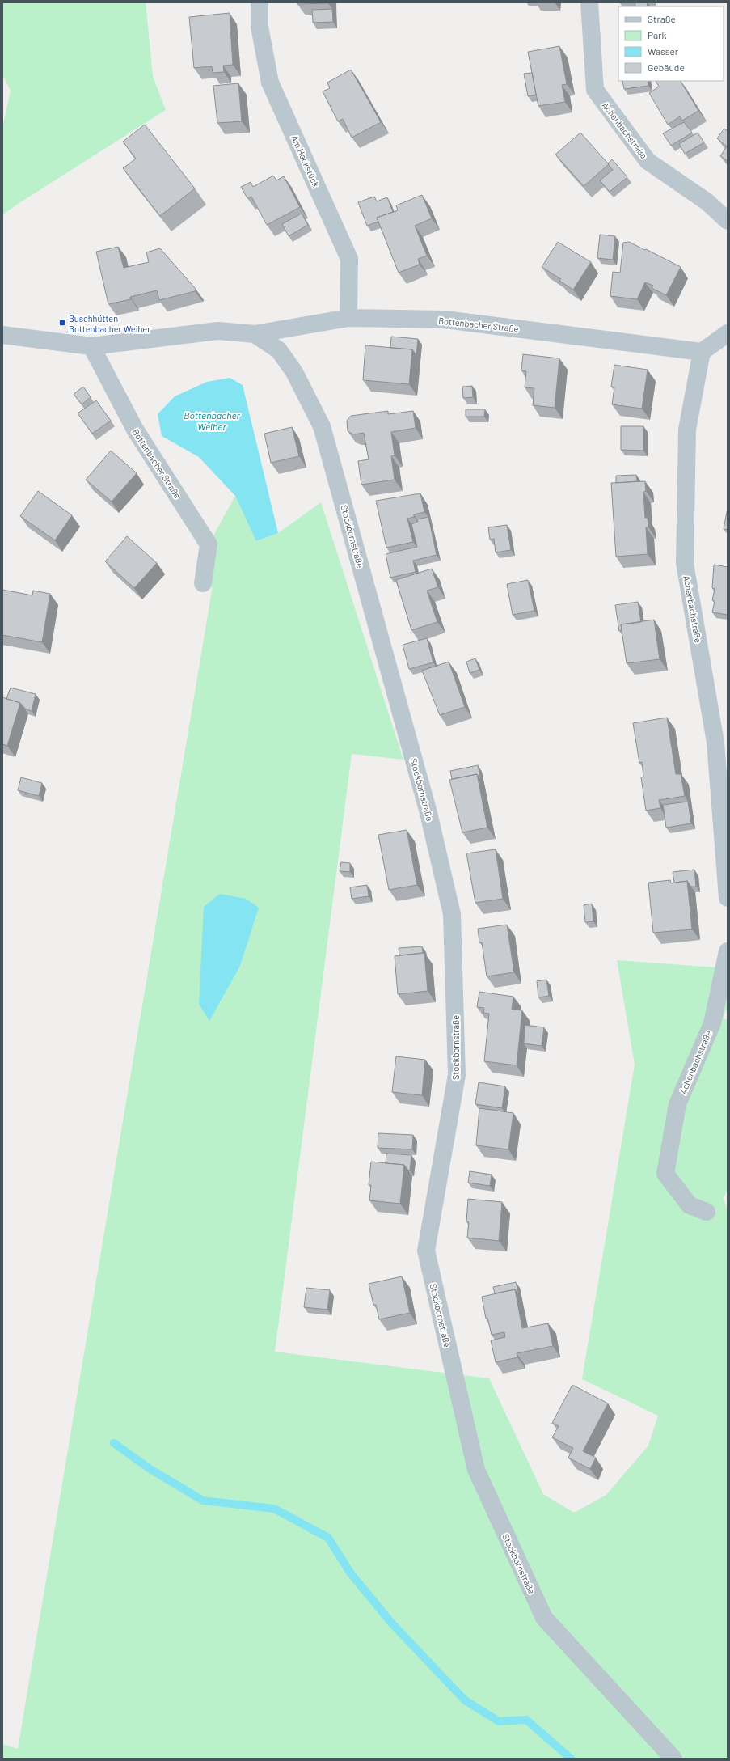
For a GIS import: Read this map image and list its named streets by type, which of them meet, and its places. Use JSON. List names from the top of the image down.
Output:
{
  "streets": {
    "street": [
      "Achenbachstraße",
      "Am Heckstück",
      "Bottenbacher Straße",
      "Stockbornstraße"
    ]
  },
  "crossings": [
    ["Achenbachstraße", "Bottenbacher Straße"],
    ["Am Heckstück", "Bottenbacher Straße"],
    ["Bottenbacher Straße", "Stockbornstraße"]
  ],
  "water": ["Bottenbacher Weiher"],
  "places": {
    "transit": ["Buschhütten Bottenbacher Weiher"]
  },
  "legend": [
    "Straße",
    "Park",
    "Wasser",
    "Gebäude"
  ]
}
